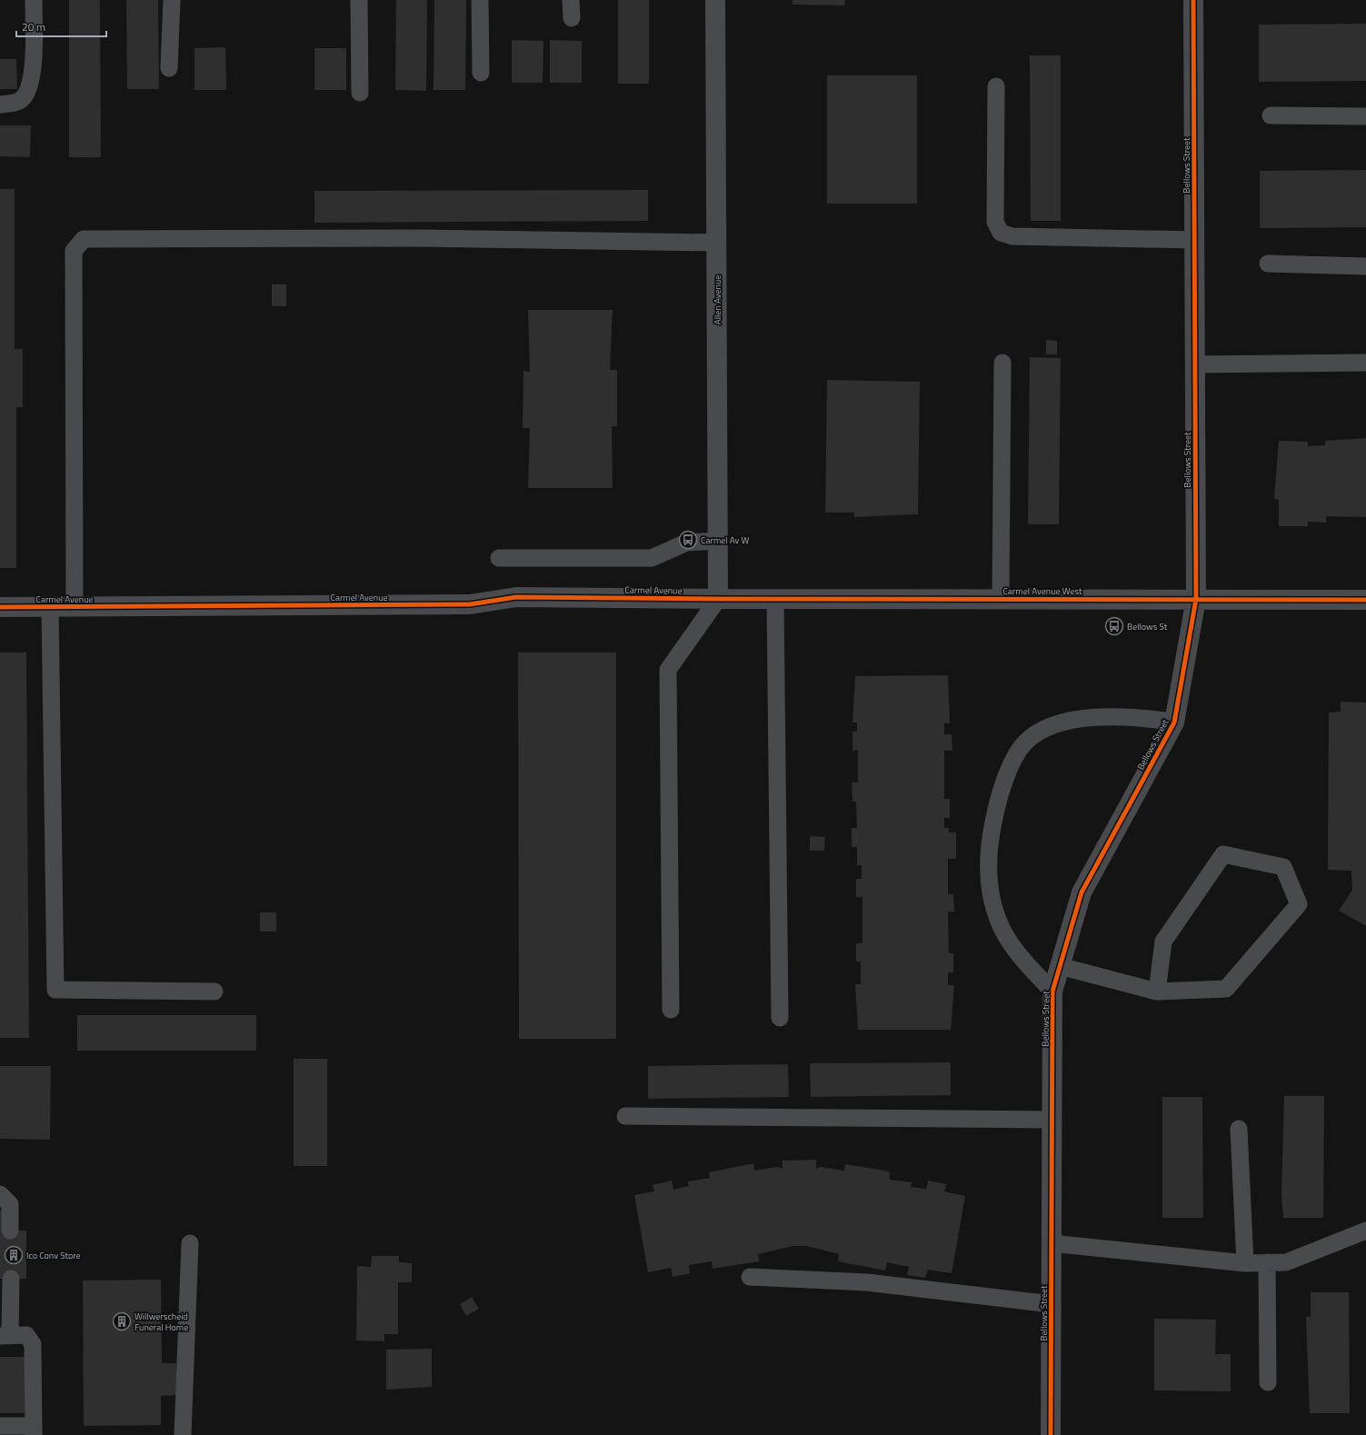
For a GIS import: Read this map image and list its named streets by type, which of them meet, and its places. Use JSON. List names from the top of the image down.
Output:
{
  "streets": {
    "street": [
      "Bellows Street",
      "Allen Avenue",
      "Carmel Avenue",
      "Carmel Avenue West"
    ]
  },
  "crossings": [
    ["Bellows Street", "Carmel Avenue West"],
    ["Allen Avenue", "Carmel Avenue"],
    ["Allen Avenue", "Carmel Avenue West"],
    ["Carmel Avenue", "Carmel Avenue West"]
  ],
  "places": {
    "bus stop": ["Carmel Av W", "Bellows St"],
    "building": ["Ico Conv Store", "Willwerscheid Funeral Home"]
  },
  "scale_bar": "20 m"
}
